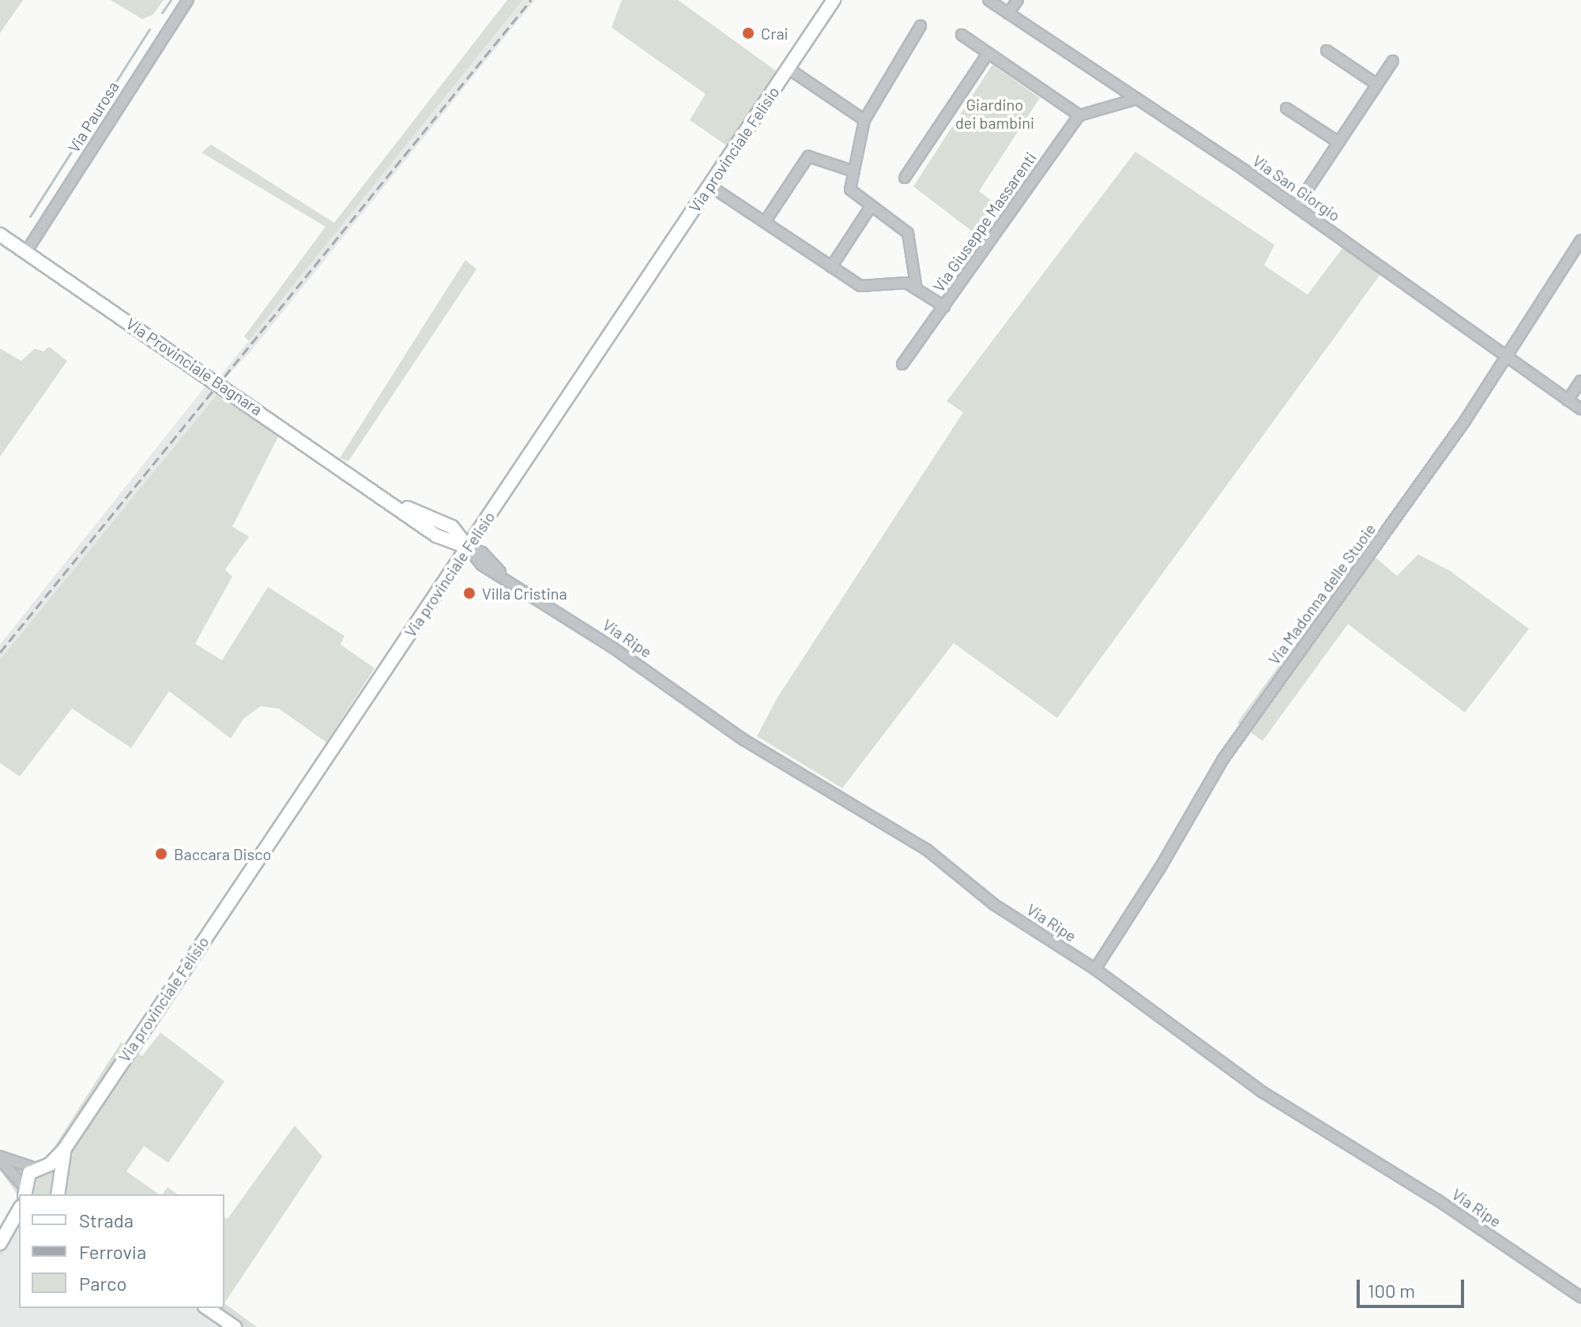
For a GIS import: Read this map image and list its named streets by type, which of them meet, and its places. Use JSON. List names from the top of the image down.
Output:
{
  "streets": {
    "main road": ["Via provinciale Felisio", "Via Provinciale Bagnara"],
    "street": [
      "Via Paurosa",
      "Via San Giorgio",
      "Via Giuseppe Massarenti",
      "Via Madonna delle Stuoie",
      "Via Ripe"
    ]
  },
  "crossings": [
    ["Via Paurosa", "Via Provinciale Bagnara"],
    ["Via provinciale Felisio", "Via Provinciale Bagnara"],
    ["Via provinciale Felisio", "Via Ripe"],
    ["Via San Giorgio", "Via Madonna delle Stuoie"],
    ["Via Provinciale Bagnara", "Via Ripe"],
    ["Via Madonna delle Stuoie", "Via Ripe"]
  ],
  "parks": ["Giardino dei bambini"],
  "places": ["Crai", "Villa Cristina", "Baccara Disco"],
  "legend": ["Strada", "Ferrovia", "Parco"],
  "scale_bar": "100 m"
}
